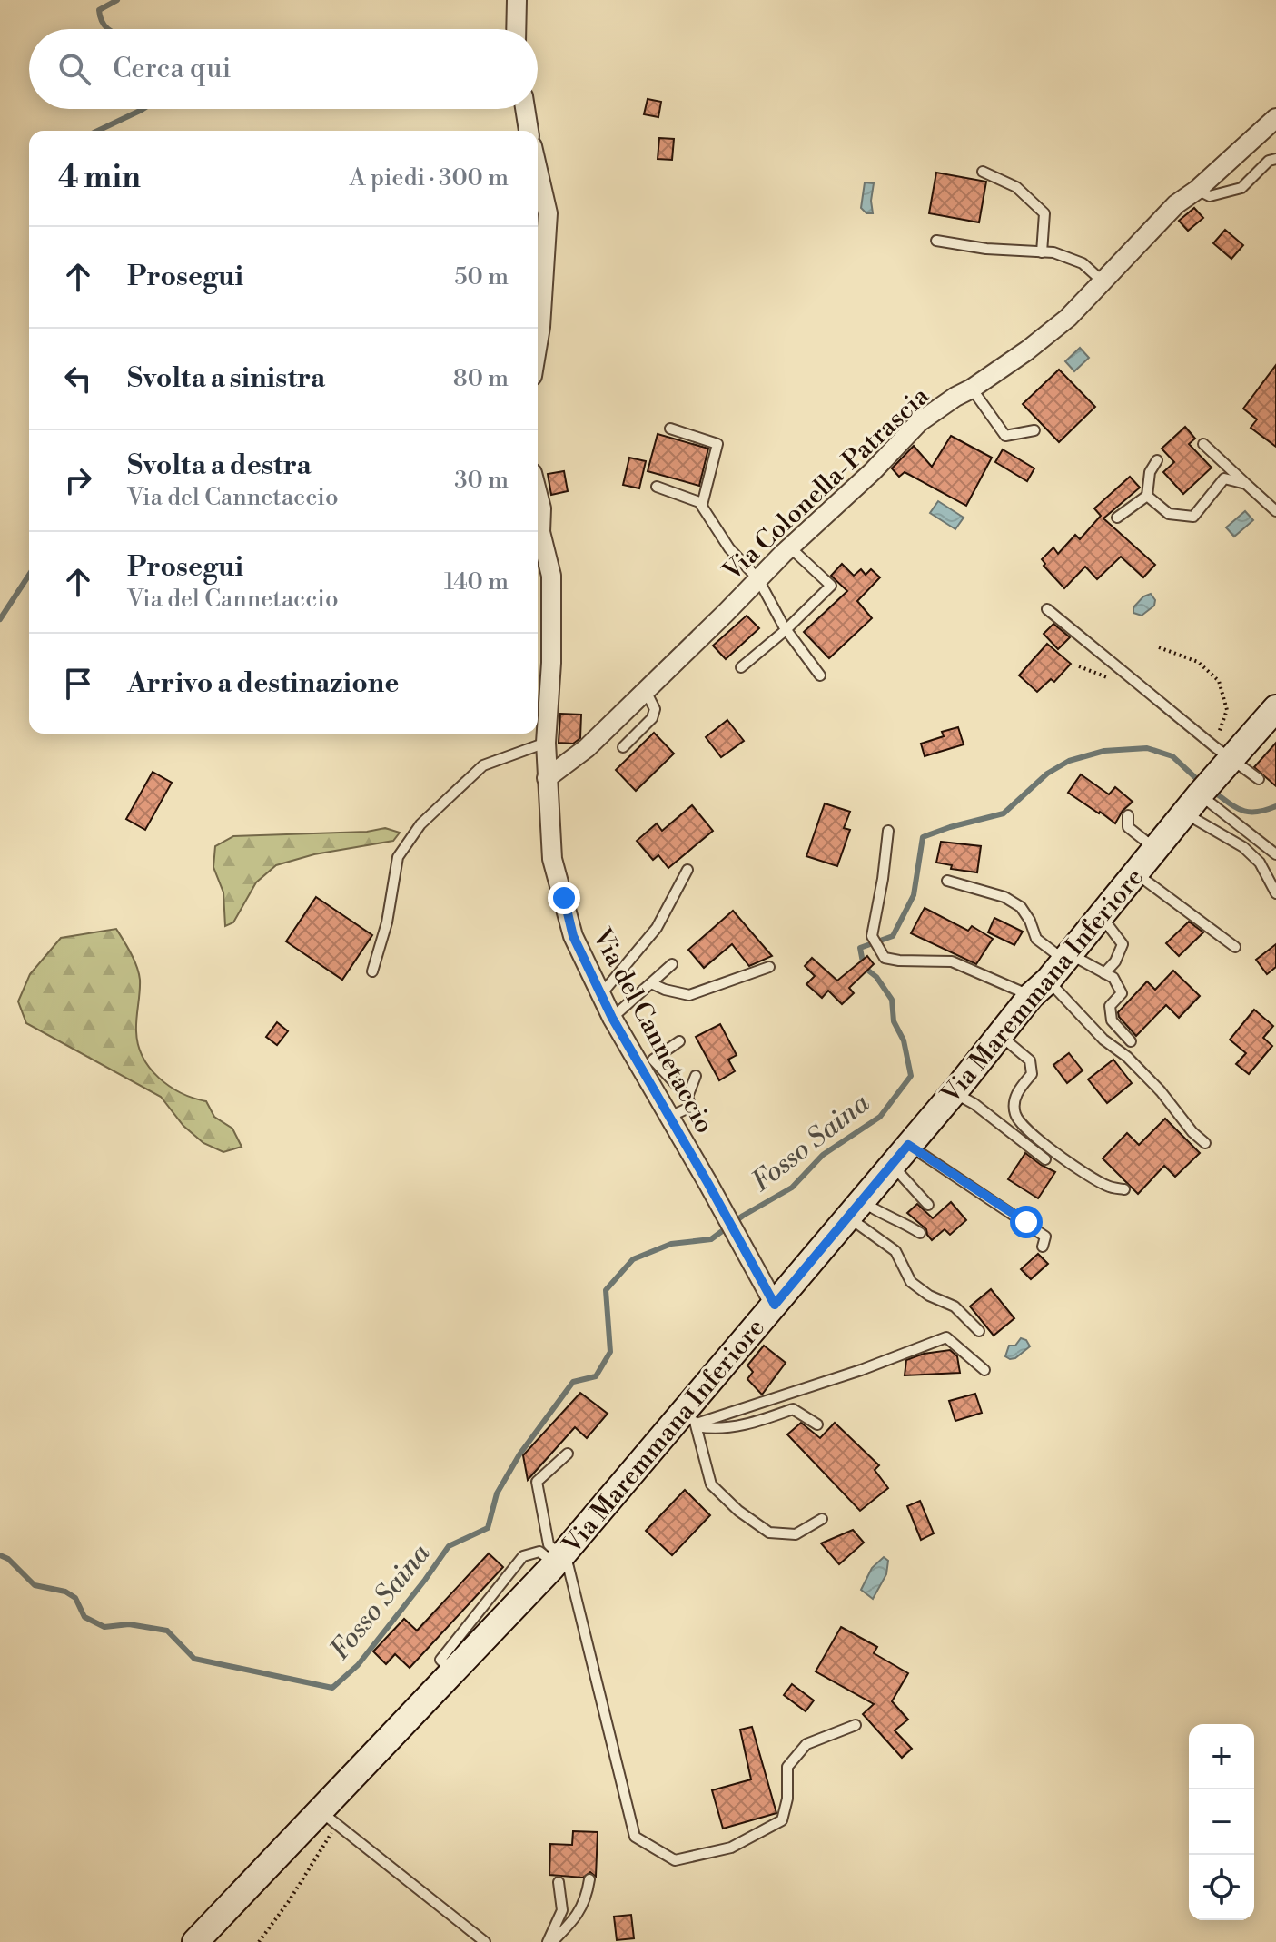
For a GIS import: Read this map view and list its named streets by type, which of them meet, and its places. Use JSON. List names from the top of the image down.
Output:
{
  "streets": {
    "main road": ["Via Maremmana Inferiore"],
    "street": ["Via Colonella-Patrascia", "Via del Cannetaccio"]
  },
  "crossings": [
    ["Via Colonella-Patrascia", "Via del Cannetaccio"],
    ["Via Maremmana Inferiore", "Via del Cannetaccio"]
  ],
  "water": ["Fosso Saina"],
  "page": {
    "search": "Cerca qui",
    "heading": ["4 min", "A piedi · 300 m"],
    "list": [
      ["Prosegui", "50 m"],
      ["Svolta a sinistra", "80 m"],
      ["Svolta a destra", "Via del Cannetaccio", "30 m"],
      ["Prosegui", "Via del Cannetaccio", "140 m"],
      "Arrivo a destinazione"
    ],
    "map_buttons": ["+", "−"]
  }
}
